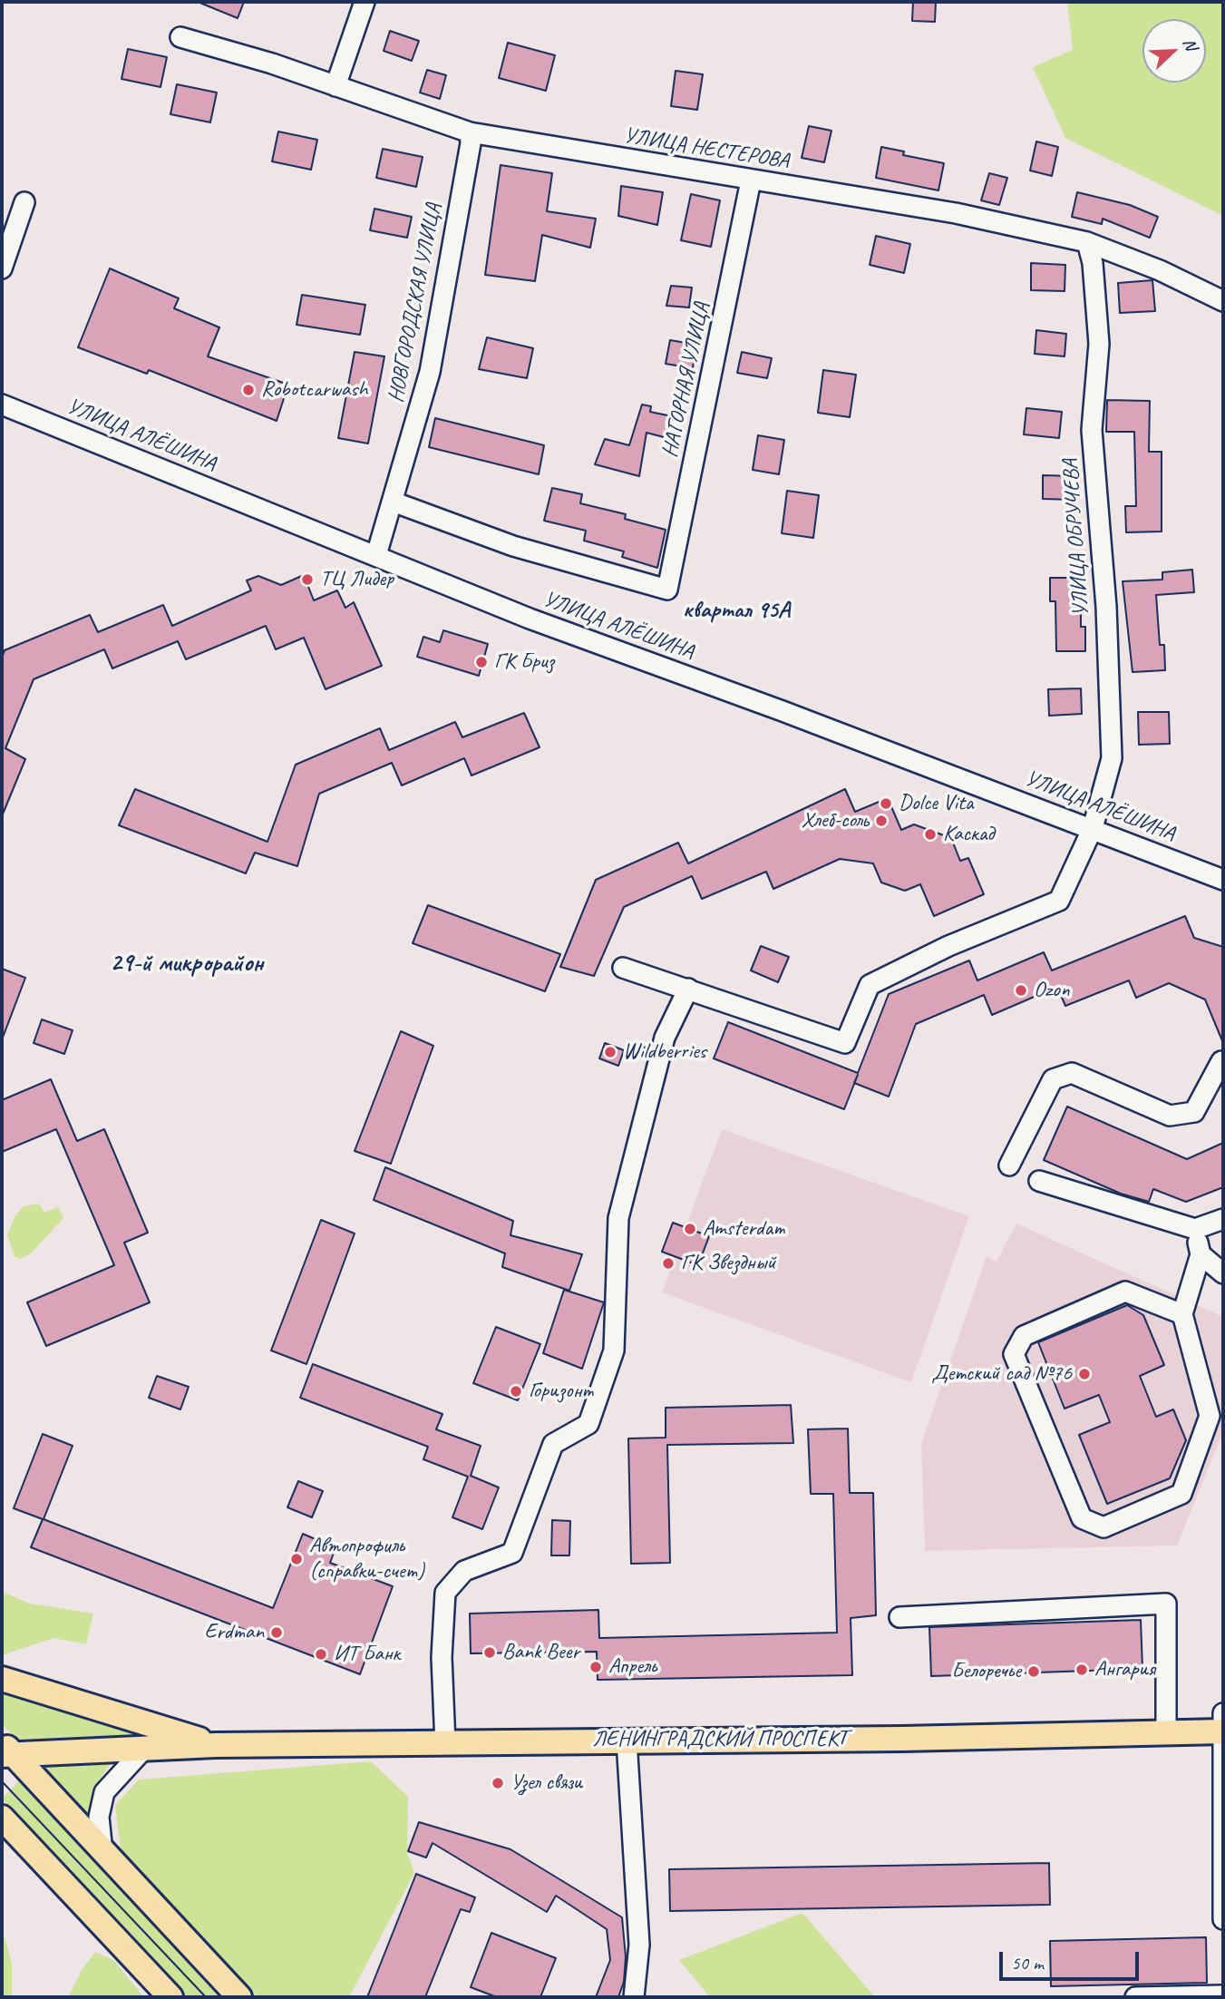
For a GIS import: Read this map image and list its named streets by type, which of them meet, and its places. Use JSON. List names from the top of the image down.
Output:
{
  "streets": {
    "main road": ["ЛЕНИНГРАДСКИЙ ПРОСПЕКТ"],
    "street": [
      "УЛИЦА НЕСТЕРОВА",
      "НОВГОРОДСКАЯ УЛИЦА",
      "НАГОРНАЯ УЛИЦА",
      "УЛИЦА АЛЁШИНА",
      "УЛИЦА ОБРУЧЕВА"
    ]
  },
  "crossings": [
    ["УЛИЦА НЕСТЕРОВА", "НОВГОРОДСКАЯ УЛИЦА"],
    ["УЛИЦА НЕСТЕРОВА", "НАГОРНАЯ УЛИЦА"],
    ["УЛИЦА НЕСТЕРОВА", "УЛИЦА ОБРУЧЕВА"],
    ["НОВГОРОДСКАЯ УЛИЦА", "НАГОРНАЯ УЛИЦА"],
    ["НОВГОРОДСКАЯ УЛИЦА", "УЛИЦА АЛЁШИНА"],
    ["УЛИЦА АЛЁШИНА", "УЛИЦА ОБРУЧЕВА"]
  ],
  "districts": ["квартал 95А", "29-й микрорайон"],
  "places": [
    "Robotcarwash",
    "ТЦ Лидер",
    "ГК Бриз",
    "Dolce Vita",
    "Хлеб-соль",
    "Каскад",
    "Ozon",
    "Wildberries",
    "Amsterdam",
    "ГК Звездный",
    "Детский сад №76",
    "Горизонт",
    "Автопрофиль (справки-счет)",
    "Erdman",
    "Bank Beer",
    "ИТ Банк",
    "Апрель",
    "Ангария",
    "Белоречье",
    "Узел связи"
  ],
  "scale_bar": "50 m",
  "north": "top right"
}
